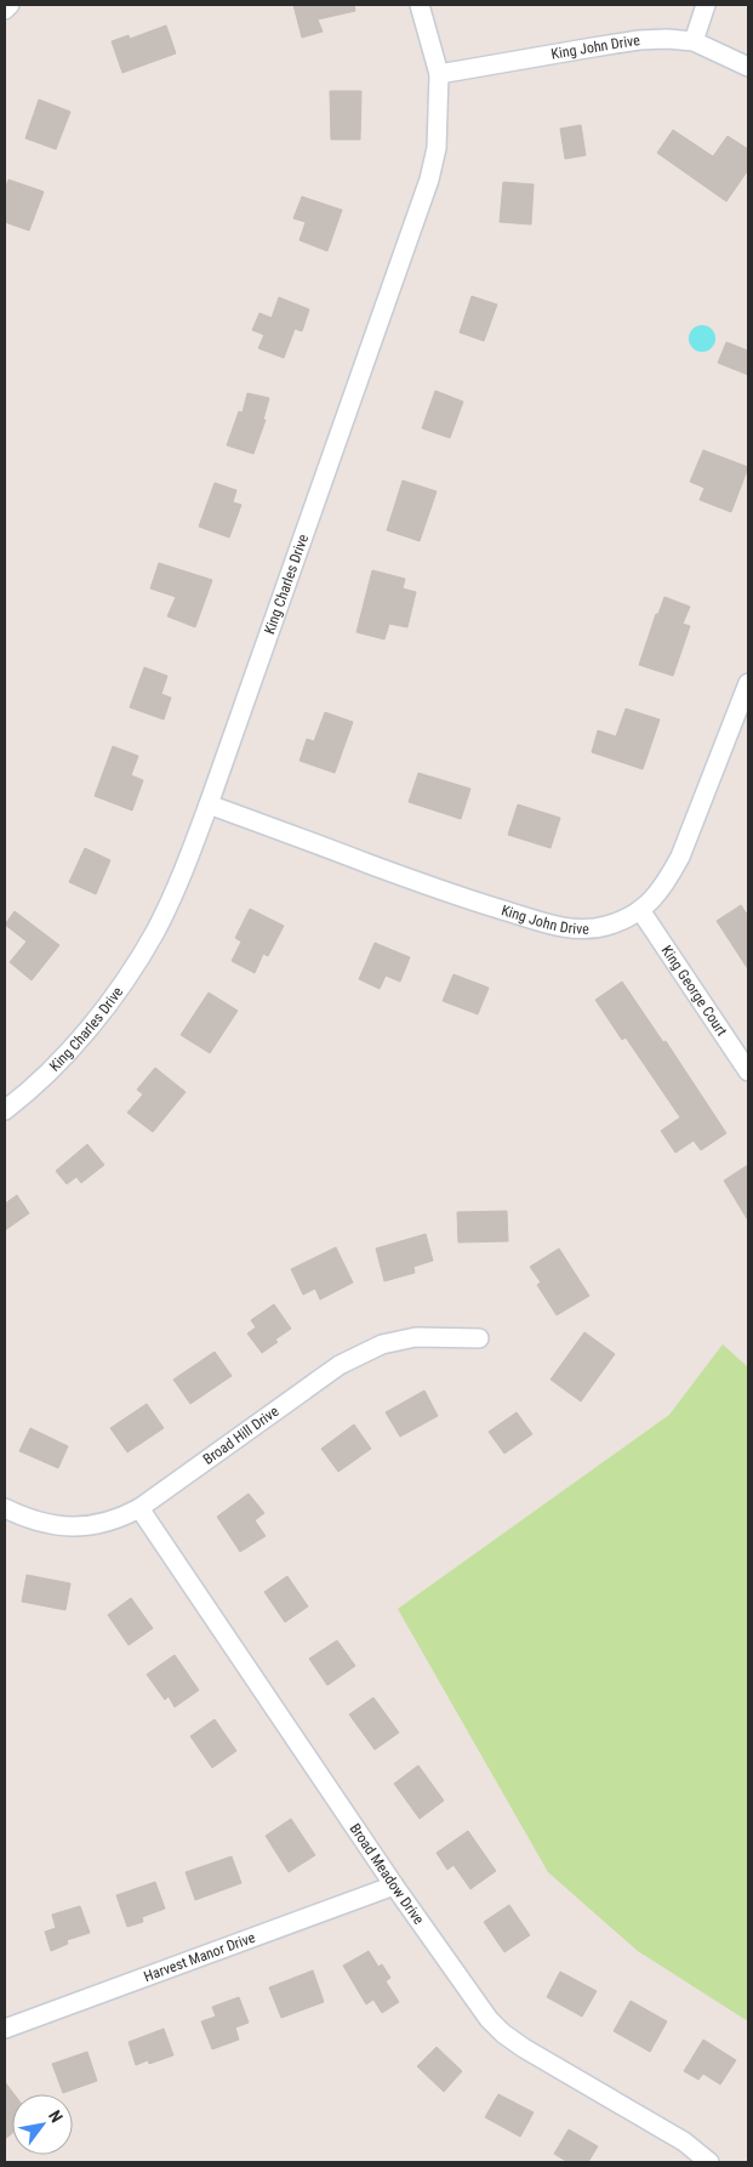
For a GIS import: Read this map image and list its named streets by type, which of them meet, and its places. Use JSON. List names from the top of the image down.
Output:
{
  "streets": {
    "street": [
      "King John Drive",
      "King Charles Drive",
      "King George Court",
      "Broad Hill Drive",
      "Broad Meadow Drive",
      "Harvest Manor Drive"
    ]
  },
  "crossings": [
    ["King John Drive", "King Charles Drive"],
    ["King John Drive", "King George Court"],
    ["Broad Hill Drive", "Broad Meadow Drive"],
    ["Broad Meadow Drive", "Harvest Manor Drive"]
  ],
  "north": "top right"
}
